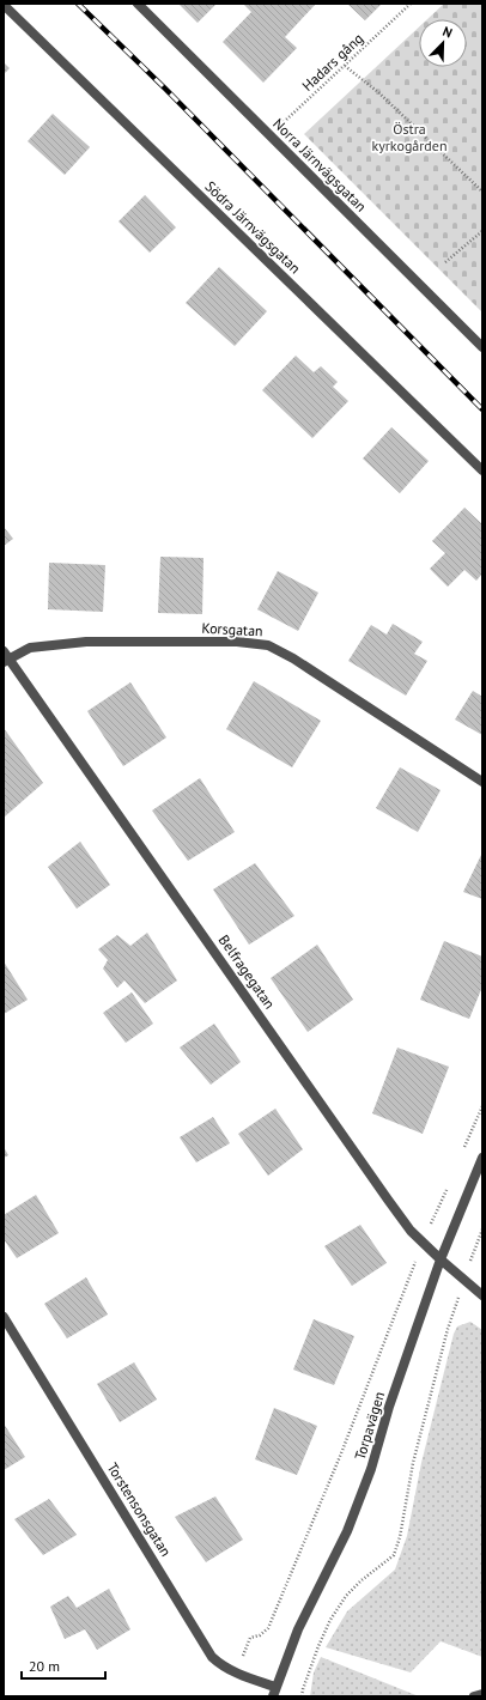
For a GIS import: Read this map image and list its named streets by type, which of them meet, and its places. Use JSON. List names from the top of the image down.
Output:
{
  "streets": {
    "street": [
      "Norra Järnvägsgatan",
      "Södra Järnvägsgatan",
      "Korsgatan",
      "Belfragegatan",
      "Torpavägen",
      "Torstensonsgatan"
    ],
    "path": ["Hadars gång"]
  },
  "crossings": [
    ["Hadars gång", "Norra Järnvägsgatan"],
    ["Korsgatan", "Belfragegatan"],
    ["Belfragegatan", "Torpavägen"],
    ["Torpavägen", "Torstensonsgatan"]
  ],
  "parks": ["Östra kyrkogården"],
  "scale_bar": "20 m",
  "north": "top right"
}
